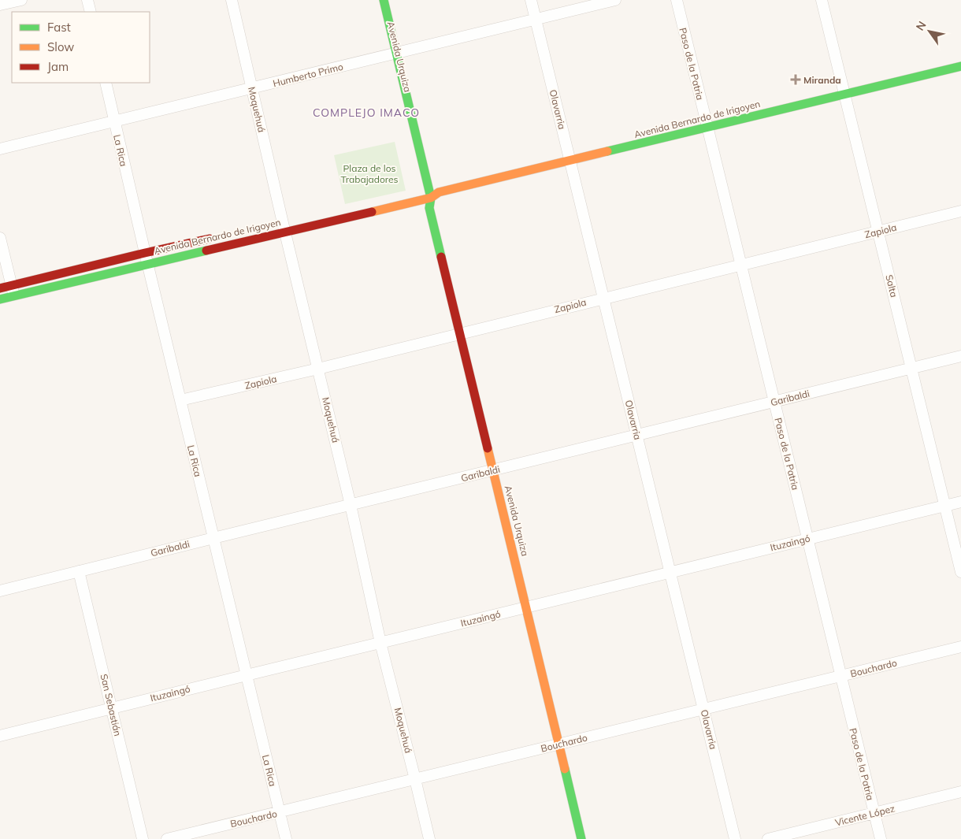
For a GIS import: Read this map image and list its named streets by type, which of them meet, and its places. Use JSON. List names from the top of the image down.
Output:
{
  "streets": {
    "main road": ["Avenida Urquiza", "Avenida Bernardo de Irigoyen"],
    "street": [
      "Paso de la Patria",
      "Humberto Primo",
      "Moquehuá",
      "Olavarria",
      "La Rica",
      "Zapiola",
      "Salta",
      "Garibaldi",
      "Ituzaingó",
      "Bouchardo",
      "San Sebastián",
      "Vicente López"
    ]
  },
  "crossings": [
    ["Avenida Urquiza", "Humberto Primo"],
    ["Avenida Urquiza", "Avenida Bernardo de Irigoyen"],
    ["Avenida Urquiza", "Zapiola"],
    ["Avenida Urquiza", "Garibaldi"],
    ["Avenida Urquiza", "Ituzaingó"],
    ["Avenida Urquiza", "Bouchardo"],
    ["Paso de la Patria", "Avenida Bernardo de Irigoyen"],
    ["Paso de la Patria", "Zapiola"],
    ["Paso de la Patria", "Garibaldi"],
    ["Paso de la Patria", "Ituzaingó"],
    ["Paso de la Patria", "Bouchardo"],
    ["Paso de la Patria", "Vicente López"],
    ["Humberto Primo", "Moquehuá"],
    ["Humberto Primo", "Olavarria"],
    ["Humberto Primo", "La Rica"],
    ["Moquehuá", "Avenida Bernardo de Irigoyen"],
    ["Moquehuá", "Zapiola"],
    ["Moquehuá", "Garibaldi"],
    ["Moquehuá", "Ituzaingó"],
    ["Moquehuá", "Bouchardo"],
    ["Olavarria", "Avenida Bernardo de Irigoyen"],
    ["Olavarria", "Zapiola"],
    ["Olavarria", "Garibaldi"],
    ["Olavarria", "Ituzaingó"],
    ["Olavarria", "Bouchardo"],
    ["Avenida Bernardo de Irigoyen", "La Rica"],
    ["Avenida Bernardo de Irigoyen", "Salta"],
    ["La Rica", "Zapiola"],
    ["La Rica", "Garibaldi"],
    ["La Rica", "Ituzaingó"],
    ["La Rica", "Bouchardo"],
    ["Zapiola", "Salta"],
    ["Salta", "Garibaldi"],
    ["Salta", "Ituzaingó"],
    ["Garibaldi", "San Sebastián"],
    ["Ituzaingó", "San Sebastián"]
  ],
  "districts": ["COMPLEJO IMACO"],
  "parks": ["Plaza de los Trabajadores"],
  "places": {
    "health": ["Miranda"]
  },
  "legend": ["Fast", "Slow", "Jam"],
  "north": "top left"
}
